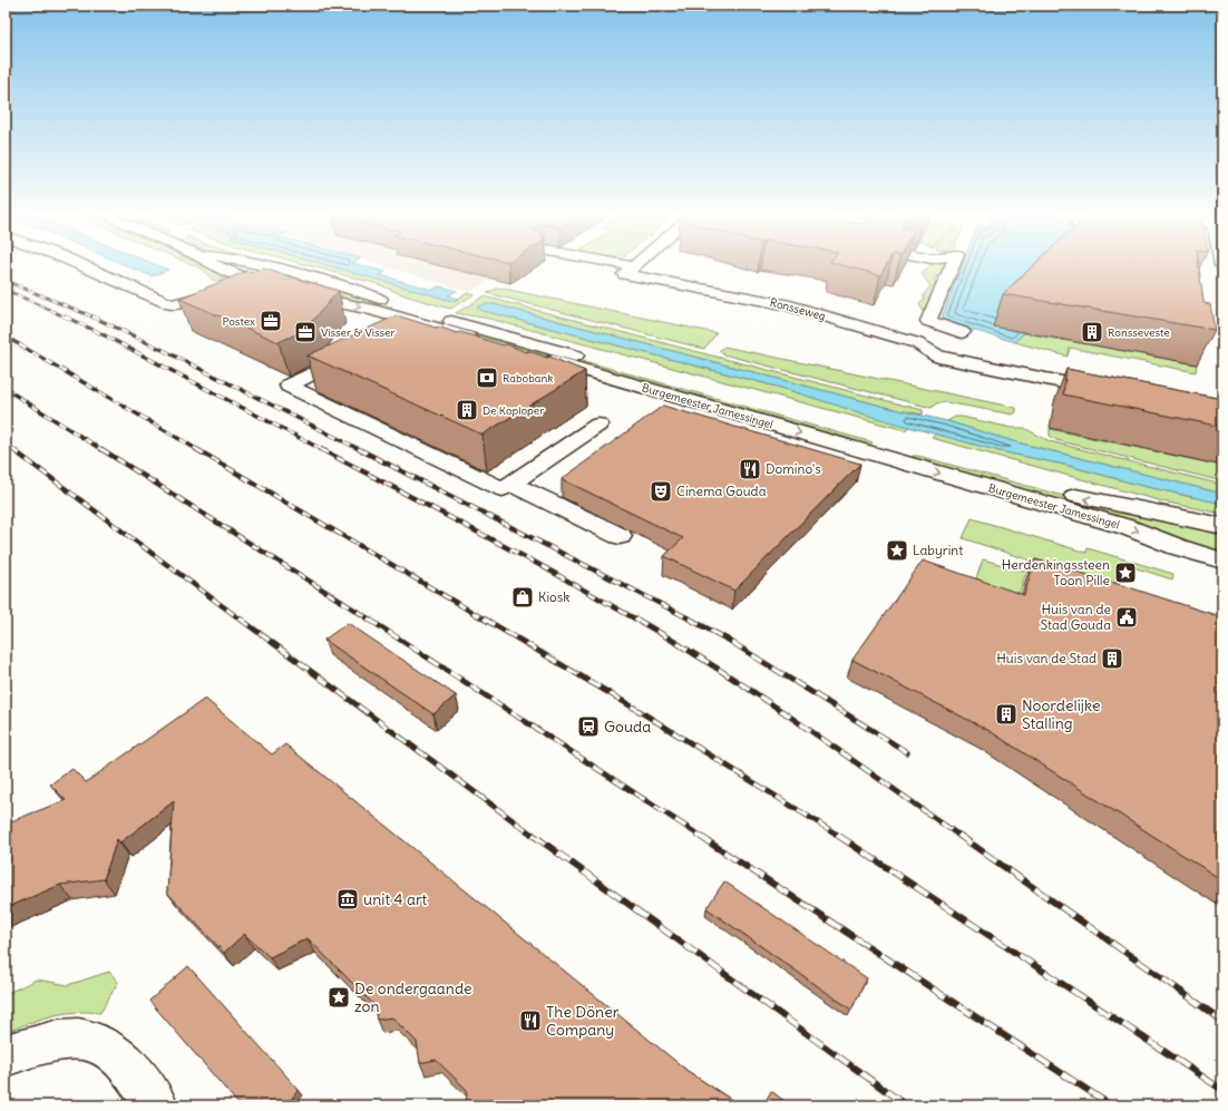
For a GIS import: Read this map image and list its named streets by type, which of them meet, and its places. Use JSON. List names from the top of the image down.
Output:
{
  "streets": {
    "main road": ["Ronsseweg", "Burgemeester Jamessingel"]
  },
  "places": {
    "office": ["Postex", "Visser & Visser"],
    "building": [
      "Ronsseveste",
      "De Koploper",
      "Huis van de Stad",
      "Noordelijke Stalling"
    ],
    "bank": ["Rabobank"],
    "restaurant": ["Domino's", "The Döner Company"],
    "theatre": ["Cinema Gouda"],
    "place": ["Labyrint", "Herdenkingssteen Toon Pille", "De ondergaande zon"],
    "shop": ["Kiosk"],
    "public building": ["Huis van de Stad Gouda"],
    "station": ["Gouda"],
    "museum": ["unit 4 art"]
  }
}
